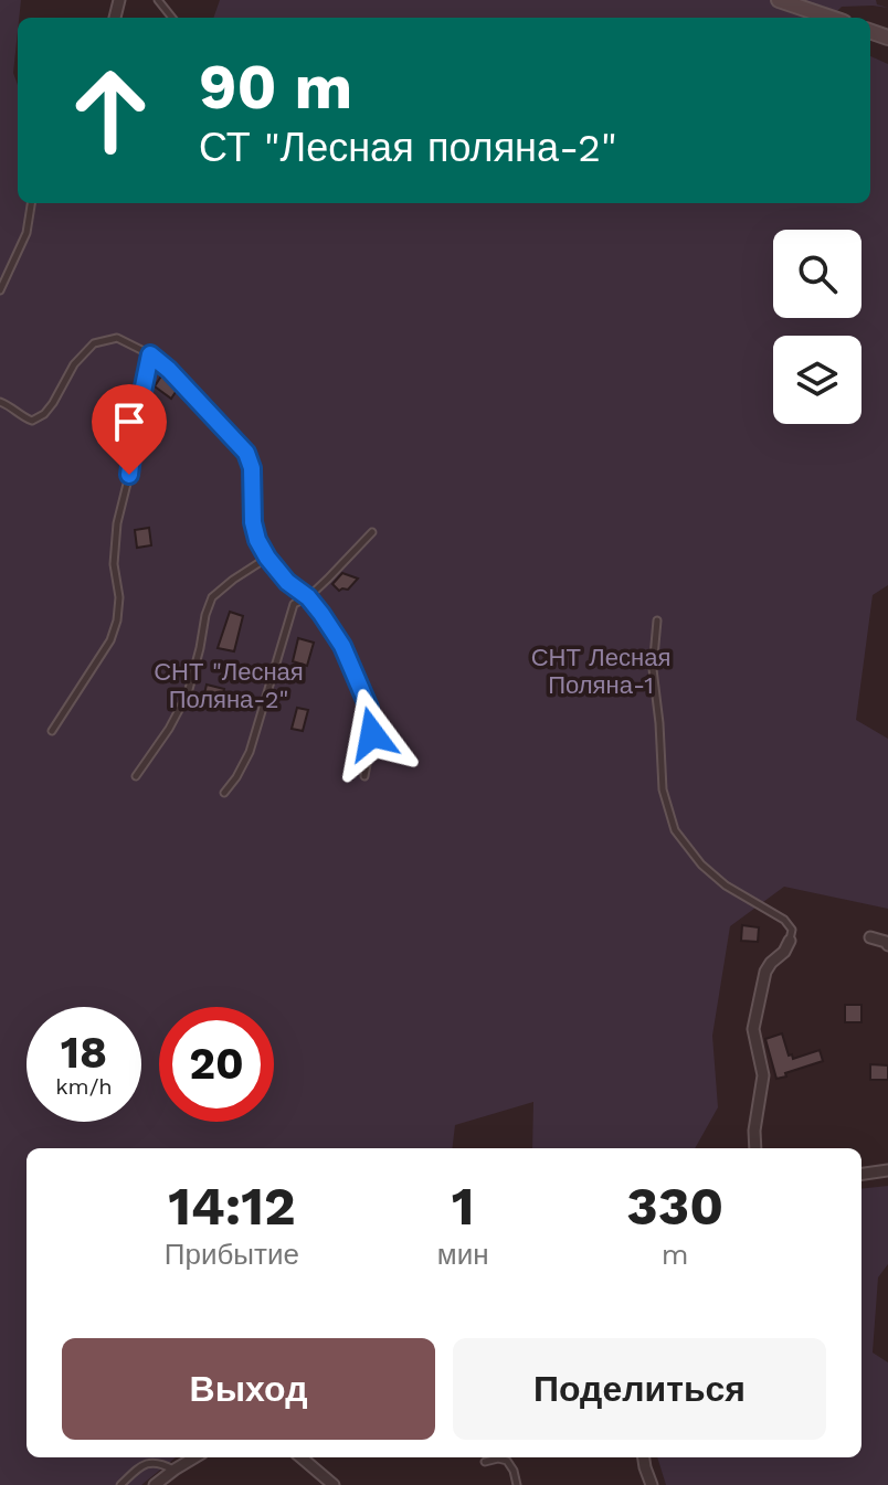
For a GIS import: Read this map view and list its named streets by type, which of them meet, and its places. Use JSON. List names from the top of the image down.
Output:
{
  "parks": ["СНТ Лесная Поляна-1", "СНТ \"Лесная Поляна-2\""],
  "page": {
    "turn": ["90 m", "СТ \"Лесная поляна-2\""],
    "speed": "18 km/h",
    "limit": "20",
    "eta": [
      "14:12",
      "Прибытие",
      "1",
      "мин",
      "330",
      "m"
    ],
    "buttons": ["Выход", "Поделиться"]
  }
}
